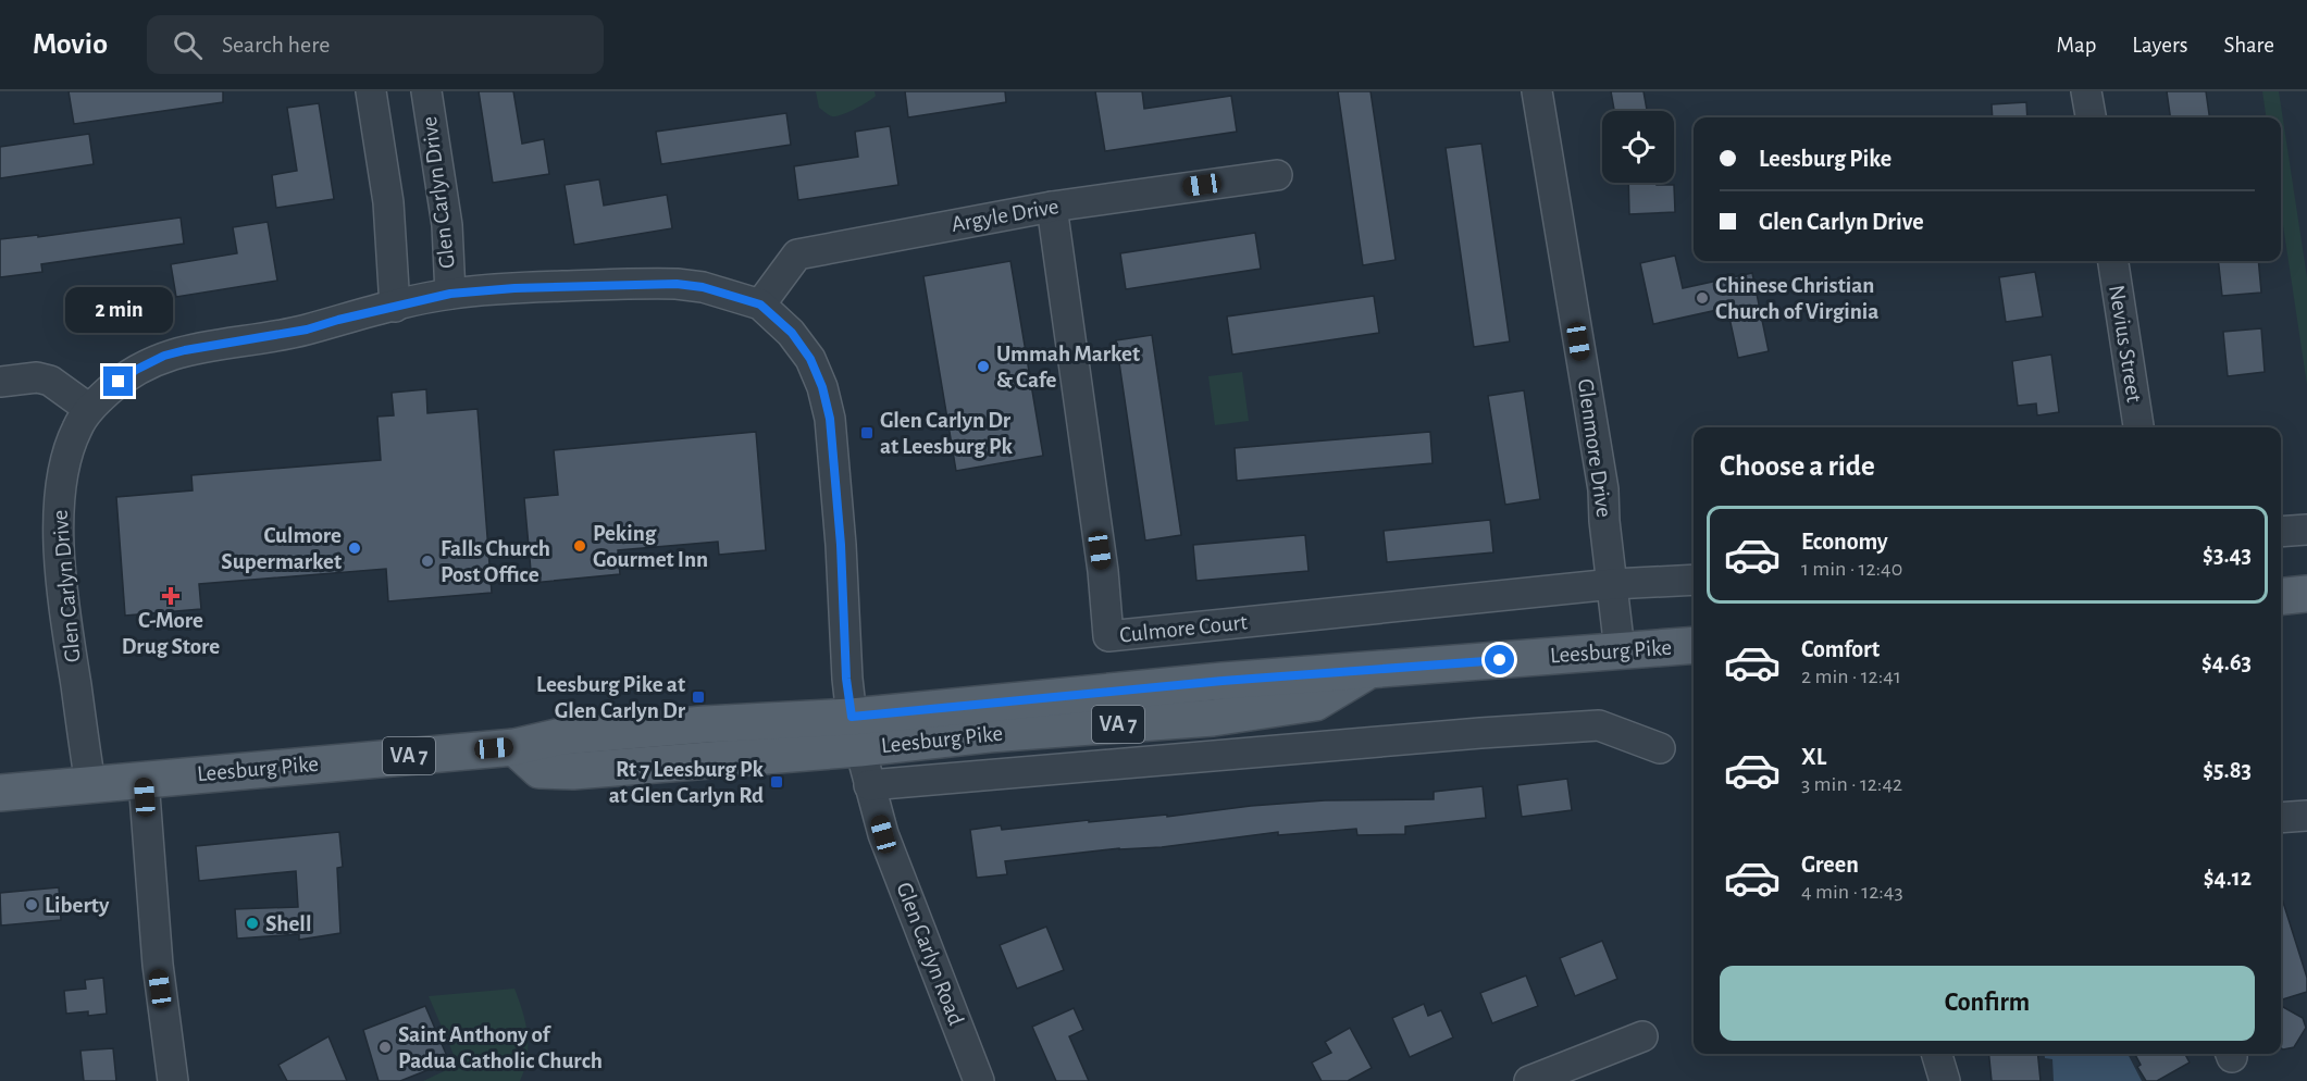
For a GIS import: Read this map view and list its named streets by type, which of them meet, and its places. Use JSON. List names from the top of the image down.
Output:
{
  "streets": {
    "main road": ["Leesburg Pike", "VA 7"],
    "street": [
      "Glen Carlyn Drive",
      "Argyle Drive",
      "Nevius Street",
      "Glenmore Drive",
      "Culmore Court",
      "Glen Carlyn Road"
    ]
  },
  "crossings": [
    ["Glen Carlyn Drive", "Argyle Drive"],
    ["Glen Carlyn Drive", "Leesburg Pike"],
    ["Glen Carlyn Drive", "Glen Carlyn Road"],
    ["Argyle Drive", "Culmore Court"],
    ["Argyle Drive", "Glen Carlyn Road"],
    ["Glenmore Drive", "Culmore Court"],
    ["Glenmore Drive", "Leesburg Pike"],
    ["Leesburg Pike", "Glen Carlyn Road"]
  ],
  "places": {
    "other": [
      "Chinese Christian Church of Virginia",
      "Ummah Market & Cafe",
      "Peking Gourmet Inn",
      "Culmore Supermarket",
      "Falls Church Post Office",
      "Liberty",
      "Shell",
      "Saint Anthony of Padua Catholic Church"
    ],
    "transit": ["Glen Carlyn Dr at Leesburg Pk", "Leesburg Pike at Glen Carlyn Dr", "Rt 7 Leesburg Pk at Glen Carlyn Rd"],
    "health": ["C-More Drug Store"]
  },
  "page": {
    "header": "Movio",
    "search": "Search here",
    "nav": ["Map", "Layers", "Share"],
    "banner": ["Leesburg Pike", "Glen Carlyn Drive"],
    "bubble": "2 min",
    "heading": "Choose a ride",
    "list": [
      {
        "name": "Economy",
        "note": "1 min · 12:40",
        "value": "$3.43"
      },
      {
        "name": "Comfort",
        "note": "2 min · 12:41",
        "value": "$4.63"
      },
      {
        "name": "XL",
        "note": "3 min · 12:42",
        "value": "$5.83"
      },
      {
        "name": "Green",
        "note": "4 min · 12:43",
        "value": "$4.12"
      }
    ],
    "buttons": "Confirm"
  }
}
